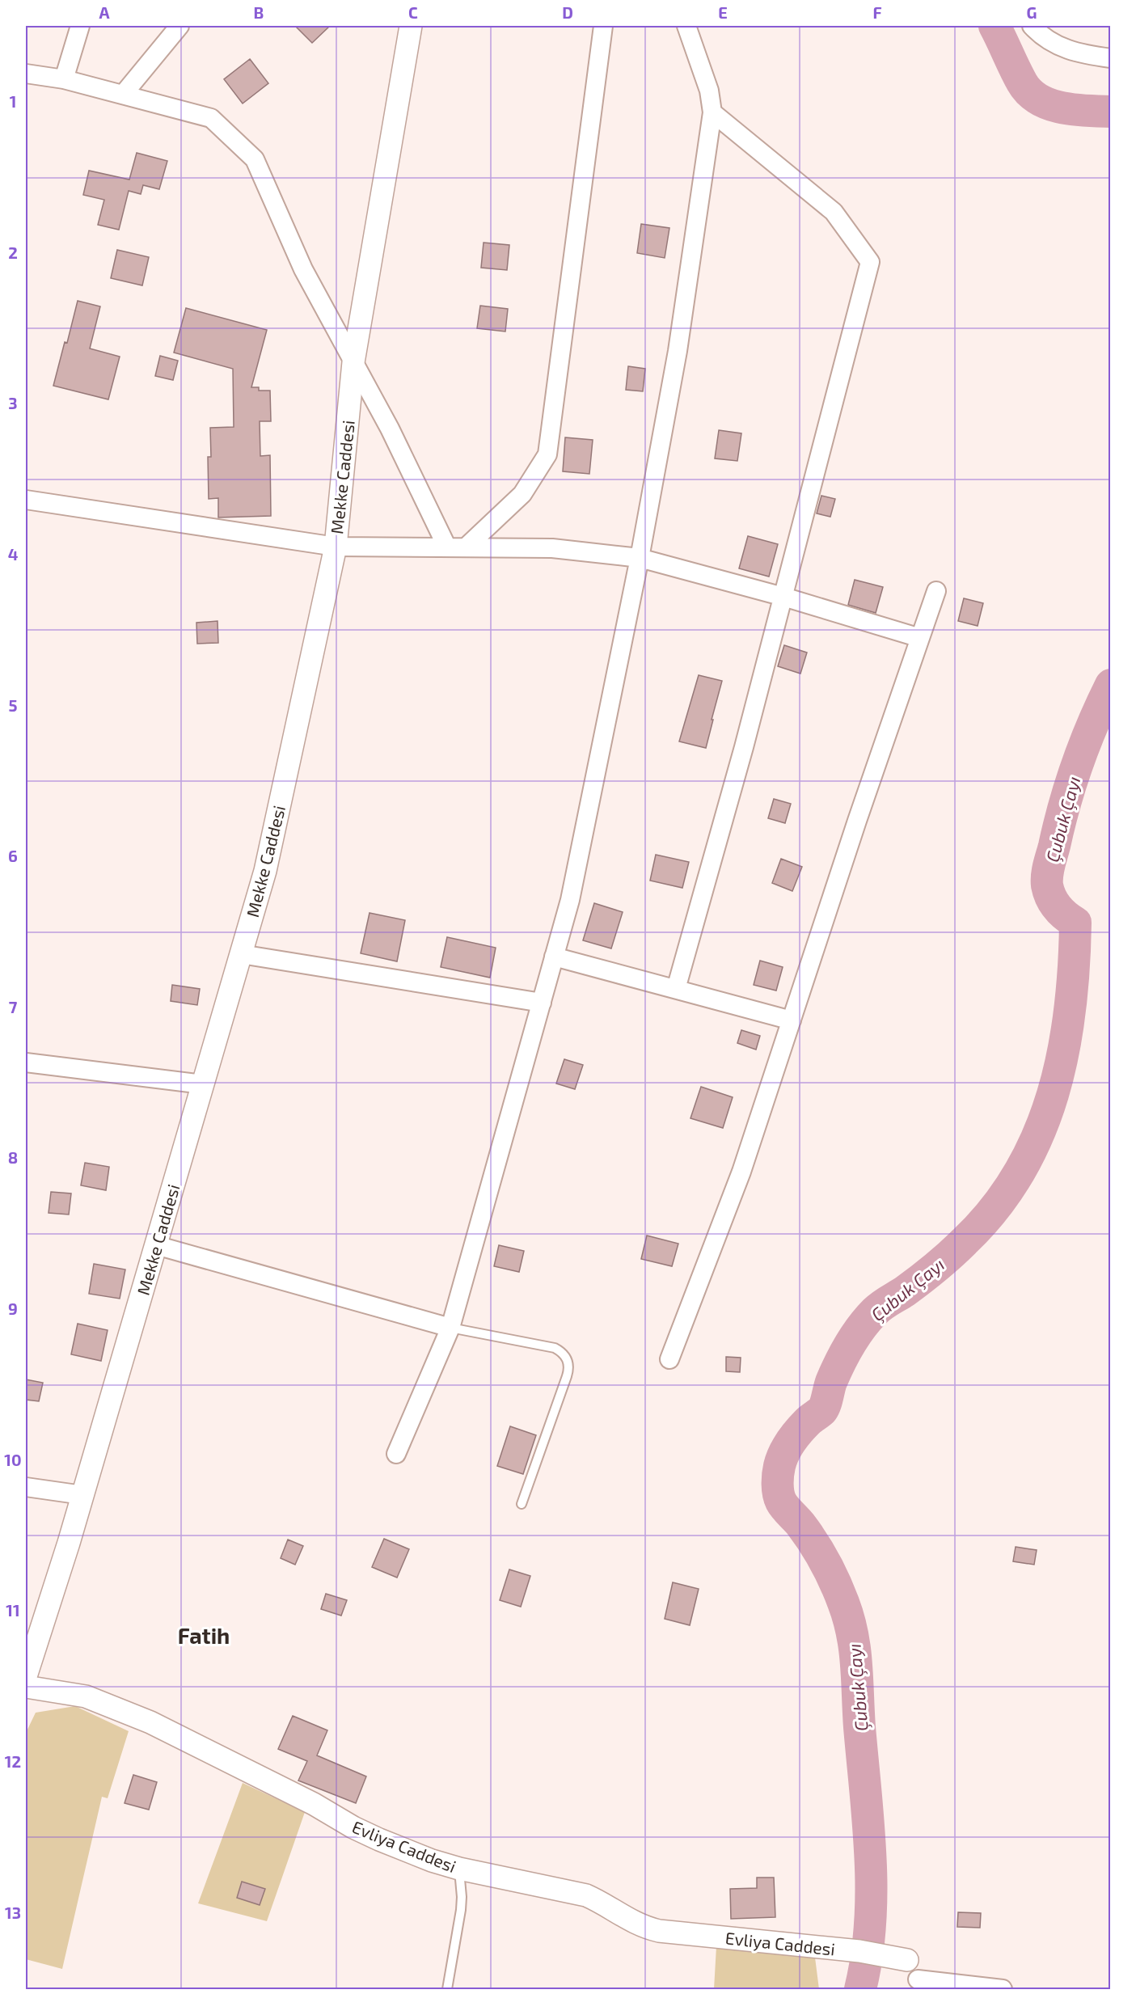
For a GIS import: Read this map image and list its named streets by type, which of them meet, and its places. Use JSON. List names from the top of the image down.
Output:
{
  "streets": {
    "street": ["Mekke Caddesi", "Evliya Caddesi"]
  },
  "districts": ["Fatih"],
  "water": ["Çubuk Çayı"],
  "grid": {
    "columns": [
      "A",
      "B",
      "C",
      "D",
      "E",
      "F",
      "G"
    ],
    "rows": [
      "1",
      "2",
      "3",
      "4",
      "5",
      "6",
      "7",
      "8",
      "9",
      "10",
      "11",
      "12",
      "13"
    ]
  }
}
